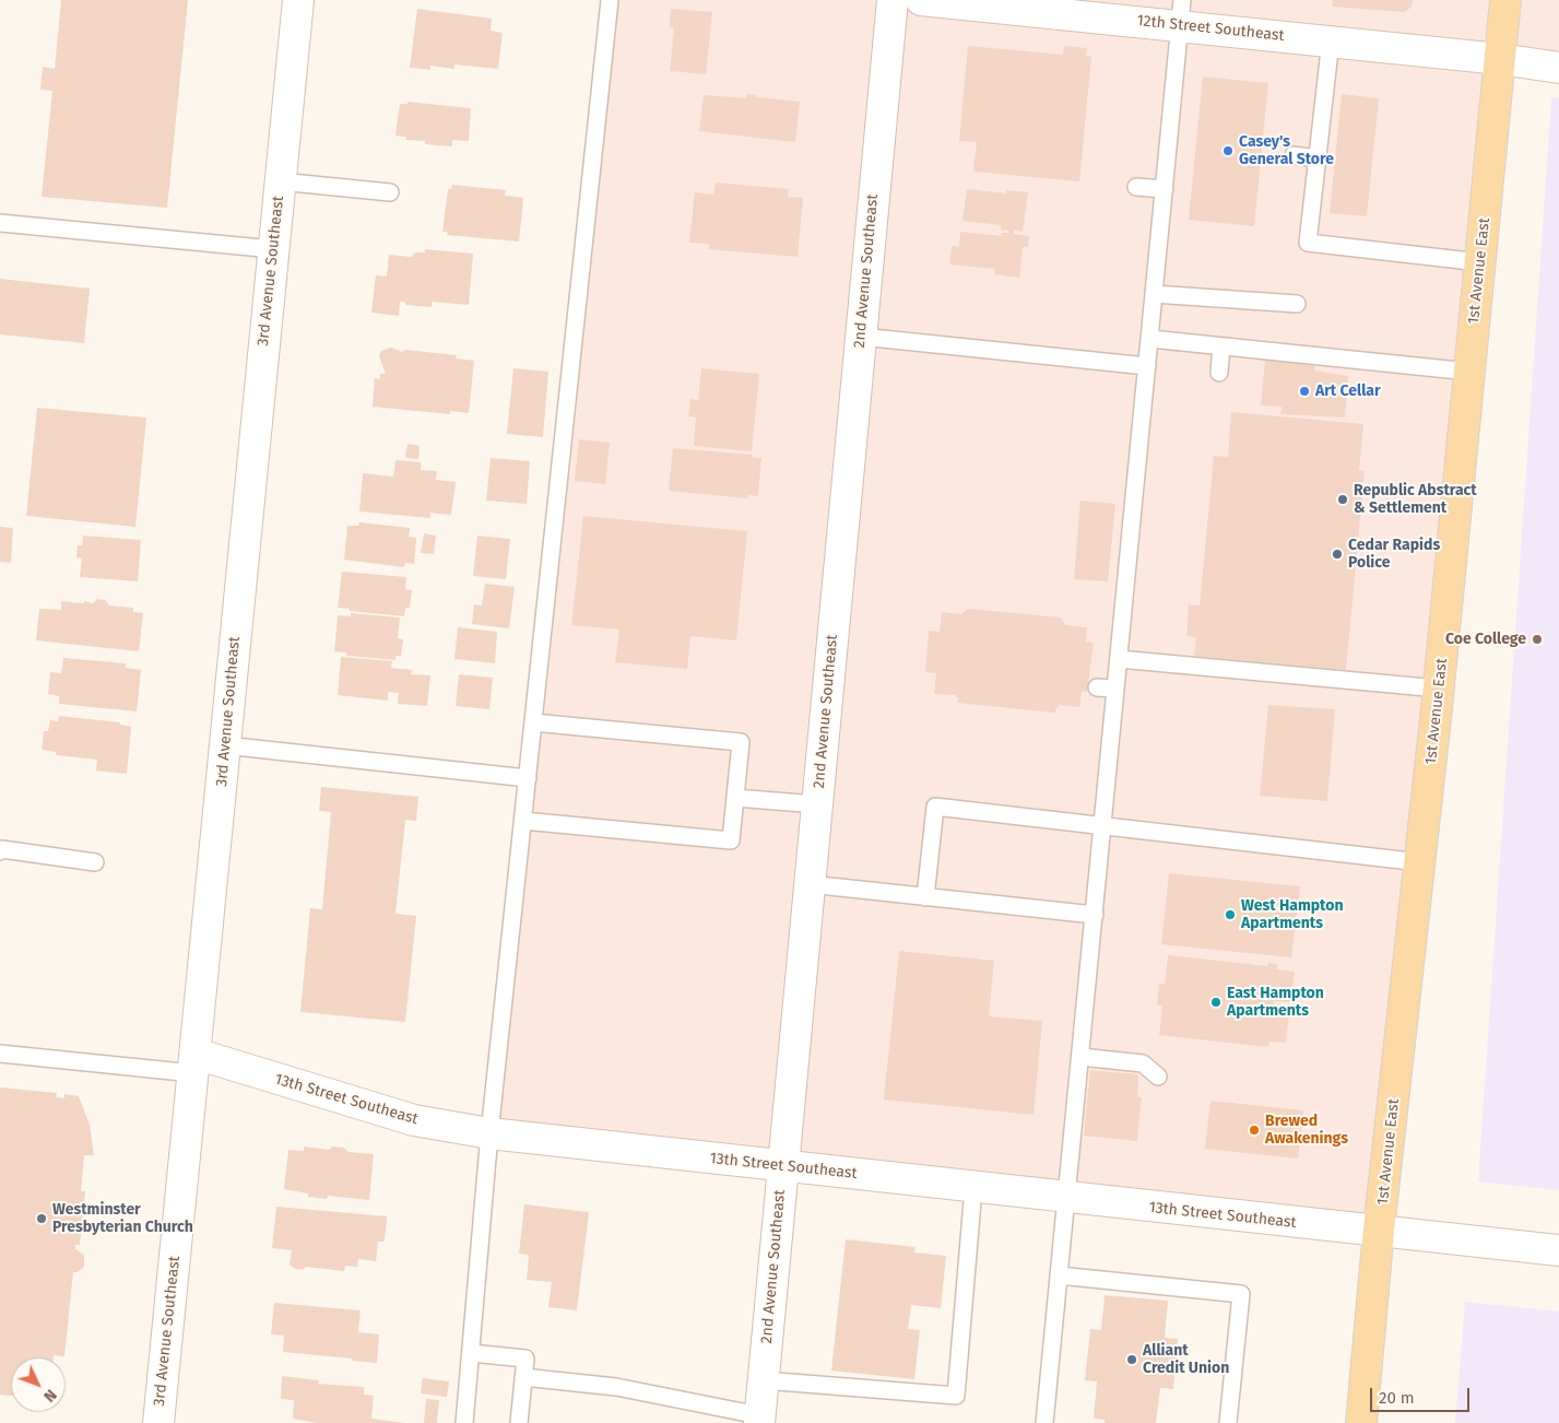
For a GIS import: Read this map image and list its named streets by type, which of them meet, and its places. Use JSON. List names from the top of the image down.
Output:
{
  "streets": {
    "main road": [
      "12th Street Southeast",
      "3rd Avenue Southeast",
      "2nd Avenue Southeast",
      "1st Avenue East",
      "13th Street Southeast"
    ]
  },
  "crossings": [
    ["12th Street Southeast", "1st Avenue East"],
    ["3rd Avenue Southeast", "13th Street Southeast"],
    ["2nd Avenue Southeast", "13th Street Southeast"],
    ["1st Avenue East", "13th Street Southeast"]
  ],
  "places": [
    "Casey's General Store",
    "Art Cellar",
    "Republic Abstract & Settlement",
    "Cedar Rapids Police",
    "Coe College",
    "West Hampton Apartments",
    "East Hampton Apartments",
    "Brewed Awakenings",
    "Westminster Presbyterian Church",
    "Alliant Credit Union"
  ],
  "scale_bar": "20 m",
  "north": "bottom right"
}
